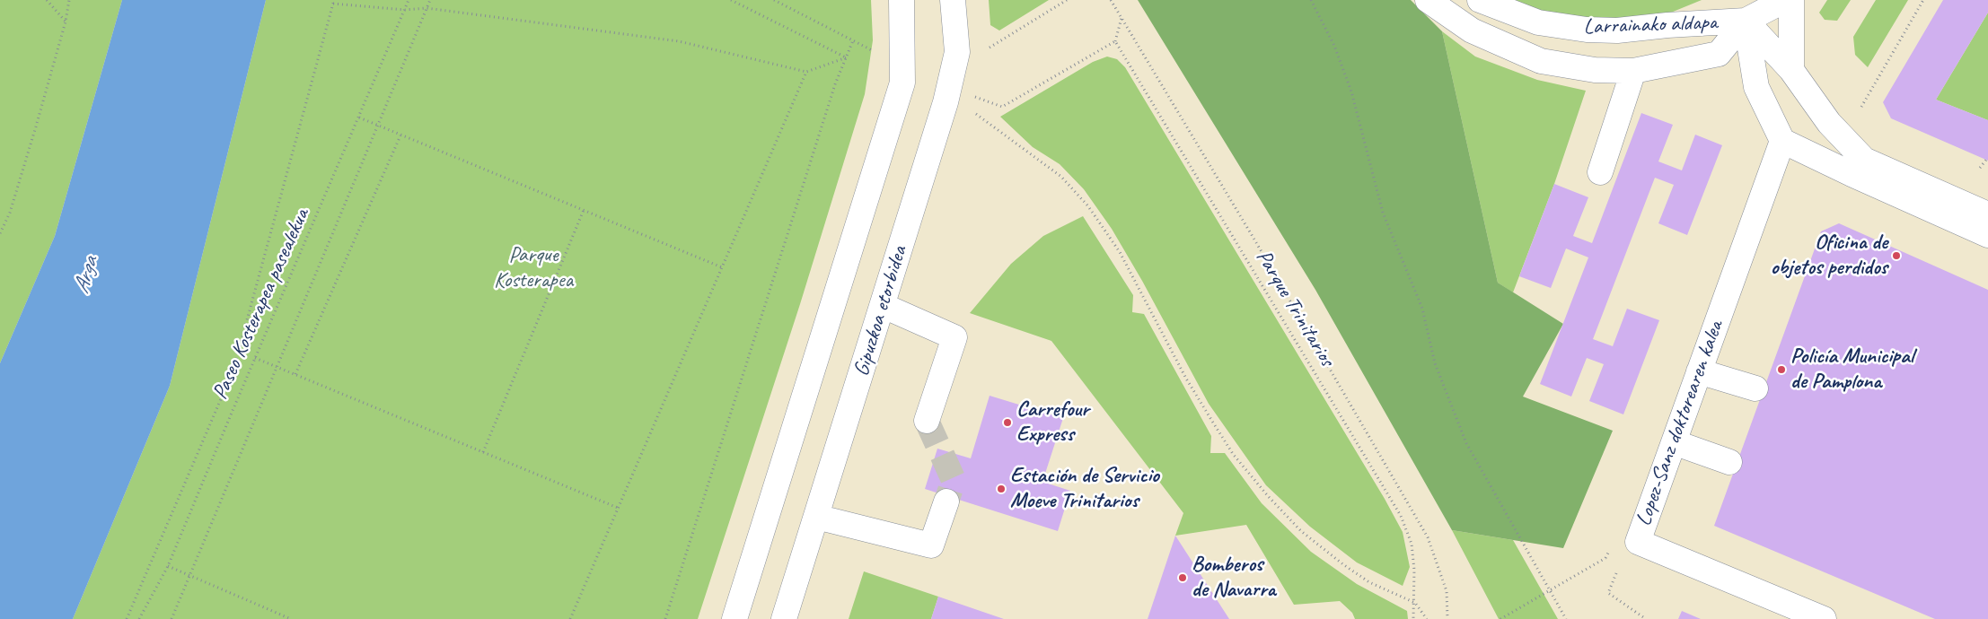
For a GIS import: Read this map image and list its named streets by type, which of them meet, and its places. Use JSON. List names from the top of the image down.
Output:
{
  "streets": {
    "street": ["Larrainako aldapa", "Gipuzkoa etorbidea", "Lopez-Sanz doktorearen kalea"],
    "path": ["Paseo Kosterapea pasealekua", "Parque Trinitarios"]
  },
  "water": ["Arga"],
  "parks": ["Parque Kosterapea"],
  "places": [
    "Oficina de objetos perdidos",
    "Policía Municipal de Pamplona",
    "Carrefour Express",
    "Estación de Servicio Moeve Trinitarios",
    "Bomberos de Navarra"
  ]
}
